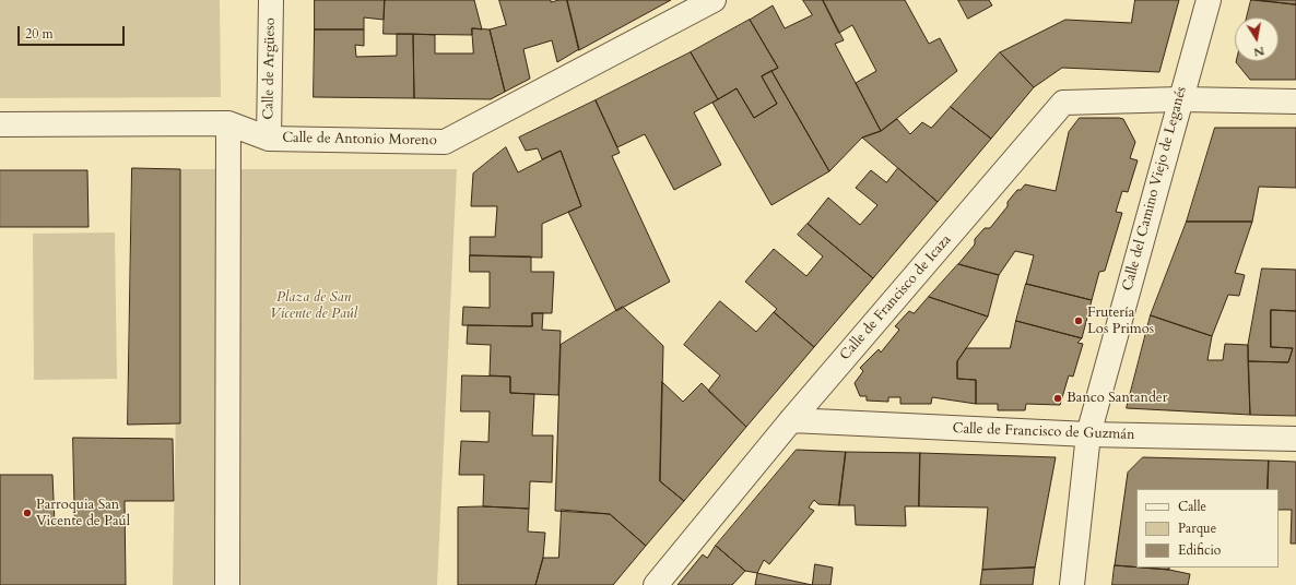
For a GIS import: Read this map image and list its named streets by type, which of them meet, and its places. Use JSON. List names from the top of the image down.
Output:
{
  "streets": {
    "street": [
      "Calle de Argüeso",
      "Calle de Antonio Moreno",
      "Calle del Camino Viejo de Leganés",
      "Calle de Francisco de Icaza",
      "Calle de Francisco de Guzmán"
    ]
  },
  "crossings": [
    ["Calle de Argüeso", "Calle de Antonio Moreno"],
    ["Calle del Camino Viejo de Leganés", "Calle de Francisco de Icaza"],
    ["Calle del Camino Viejo de Leganés", "Calle de Francisco de Guzmán"],
    ["Calle de Francisco de Icaza", "Calle de Francisco de Guzmán"]
  ],
  "parks": ["Plaza de San Vicente de Paúl"],
  "places": ["Frutería Los Primos", "Banco Santander", "Parroquia San Vicente de Paúl"],
  "legend": ["Calle", "Parque", "Edificio"],
  "scale_bar": "20 m",
  "north": "bottom"
}
